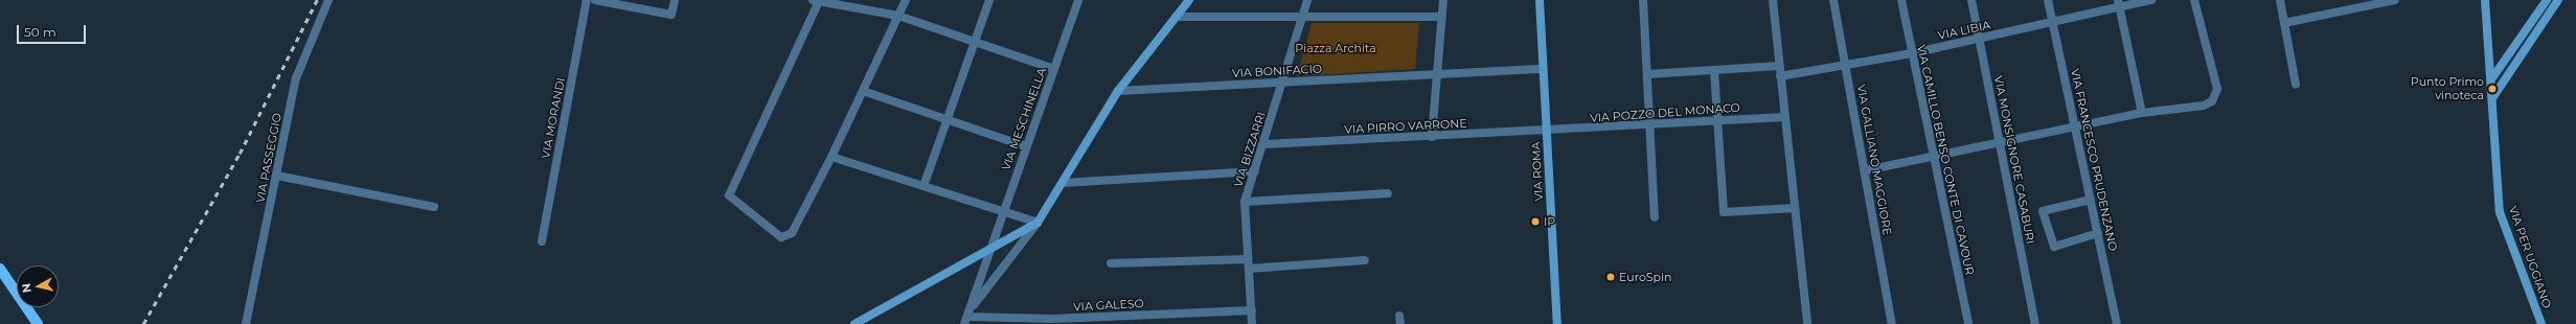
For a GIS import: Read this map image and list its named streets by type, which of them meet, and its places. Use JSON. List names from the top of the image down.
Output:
{
  "streets": {
    "street": [
      "VIA LIBIA",
      "VIA BONIFACIO",
      "VIA POZZO DEL MONACO",
      "VIA MORANDI",
      "VIA MESCHINELLA",
      "VIA PIRRO VARRONE",
      "VIA BIZZARRI",
      "VIA PASSEGGIO",
      "VIA GALLIANO MAGGIORE",
      "VIA CAMILLO BENSO CONTE DI CAVOUR",
      "VIA MONSIGNORE CASABURI",
      "VIA FRANCESCO PRUDENZANO",
      "VIA ROMA",
      "VIA PER UGGIANO",
      "VIA GALESO"
    ]
  },
  "crossings": [
    ["VIA LIBIA", "VIA GALLIANO MAGGIORE"],
    ["VIA LIBIA", "VIA CAMILLO BENSO CONTE DI CAVOUR"],
    ["VIA LIBIA", "VIA MONSIGNORE CASABURI"],
    ["VIA LIBIA", "VIA FRANCESCO PRUDENZANO"],
    ["VIA BONIFACIO", "VIA BIZZARRI"],
    ["VIA POZZO DEL MONACO", "VIA PIRRO VARRONE"],
    ["VIA POZZO DEL MONACO", "VIA ROMA"],
    ["VIA MESCHINELLA", "VIA GALESO"],
    ["VIA PIRRO VARRONE", "VIA BIZZARRI"],
    ["VIA PIRRO VARRONE", "VIA ROMA"],
    ["VIA BIZZARRI", "VIA GALESO"]
  ],
  "parks": ["Piazza Archita"],
  "places": ["Punto Primo vinoteca", "IP", "EuroSpin"],
  "scale_bar": "50 m",
  "north": "left"
}
